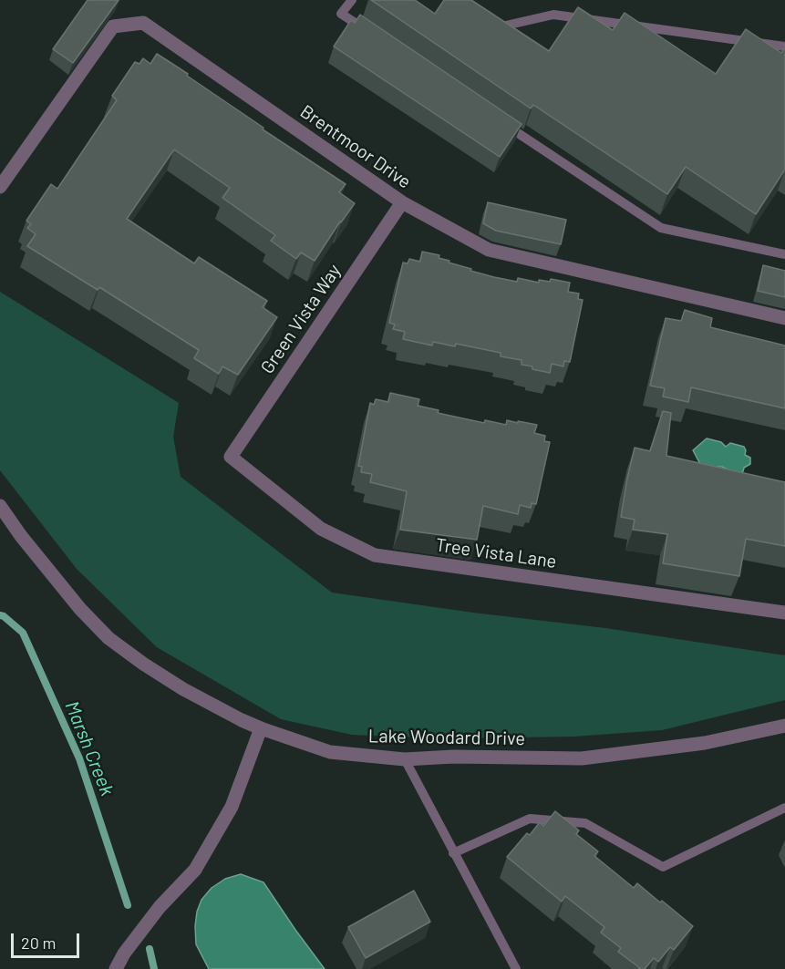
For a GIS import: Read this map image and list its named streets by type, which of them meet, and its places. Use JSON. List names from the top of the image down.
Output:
{
  "streets": {
    "street": [
      "Brentmoor Drive",
      "Green Vista Way",
      "Tree Vista Lane",
      "Lake Woodard Drive"
    ]
  },
  "crossings": [
    ["Brentmoor Drive", "Green Vista Way"],
    ["Green Vista Way", "Tree Vista Lane"]
  ],
  "water": ["Marsh Creek"],
  "scale_bar": "20 m"
}
